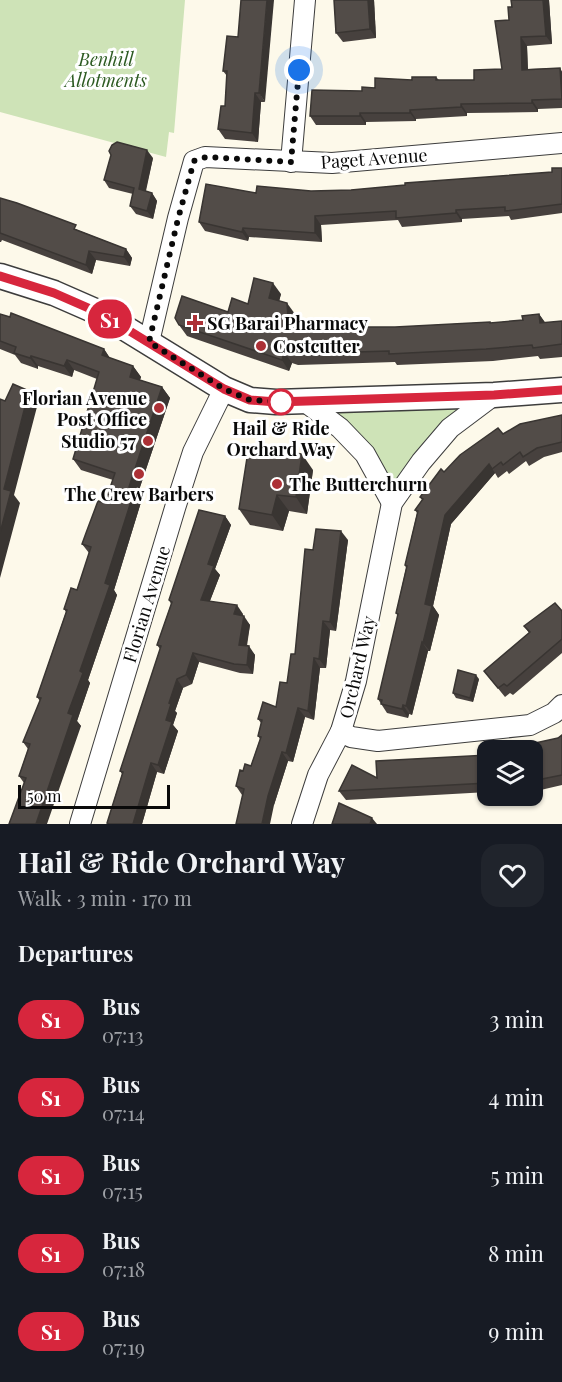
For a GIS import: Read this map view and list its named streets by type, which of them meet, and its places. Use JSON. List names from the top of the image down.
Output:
{
  "streets": {
    "street": ["Paget Avenue", "Florian Avenue", "Orchard Way"]
  },
  "parks": ["Benhill Allotments"],
  "places": {
    "health": ["SG Barai Pharmacy"],
    "other": [
      "Costcutter",
      "Hail & Ride Orchard Way",
      "Florian Avenue Post Office",
      "Studio 57",
      "The Crew Barbers",
      "The Butterchurn"
    ]
  },
  "lines": ["bus line S1"],
  "scale_bar": "50 m",
  "page": {
    "on_map": "S1",
    "scale": "50 m",
    "heading": [
      ["Hail & Ride Orchard Way", "Walk · 3 min · 170 m"],
      "Departures"
    ],
    "list": [
      {
        "mark": "S1",
        "name": "Bus",
        "note": "07:13",
        "value": "3 min"
      },
      {
        "mark": "S1",
        "name": "Bus",
        "note": "07:14",
        "value": "4 min"
      },
      {
        "mark": "S1",
        "name": "Bus",
        "note": "07:15",
        "value": "5 min"
      },
      {
        "mark": "S1",
        "name": "Bus",
        "note": "07:18",
        "value": "8 min"
      },
      {
        "mark": "S1",
        "name": "Bus",
        "note": "07:19",
        "value": "9 min"
      }
    ]
  }
}
